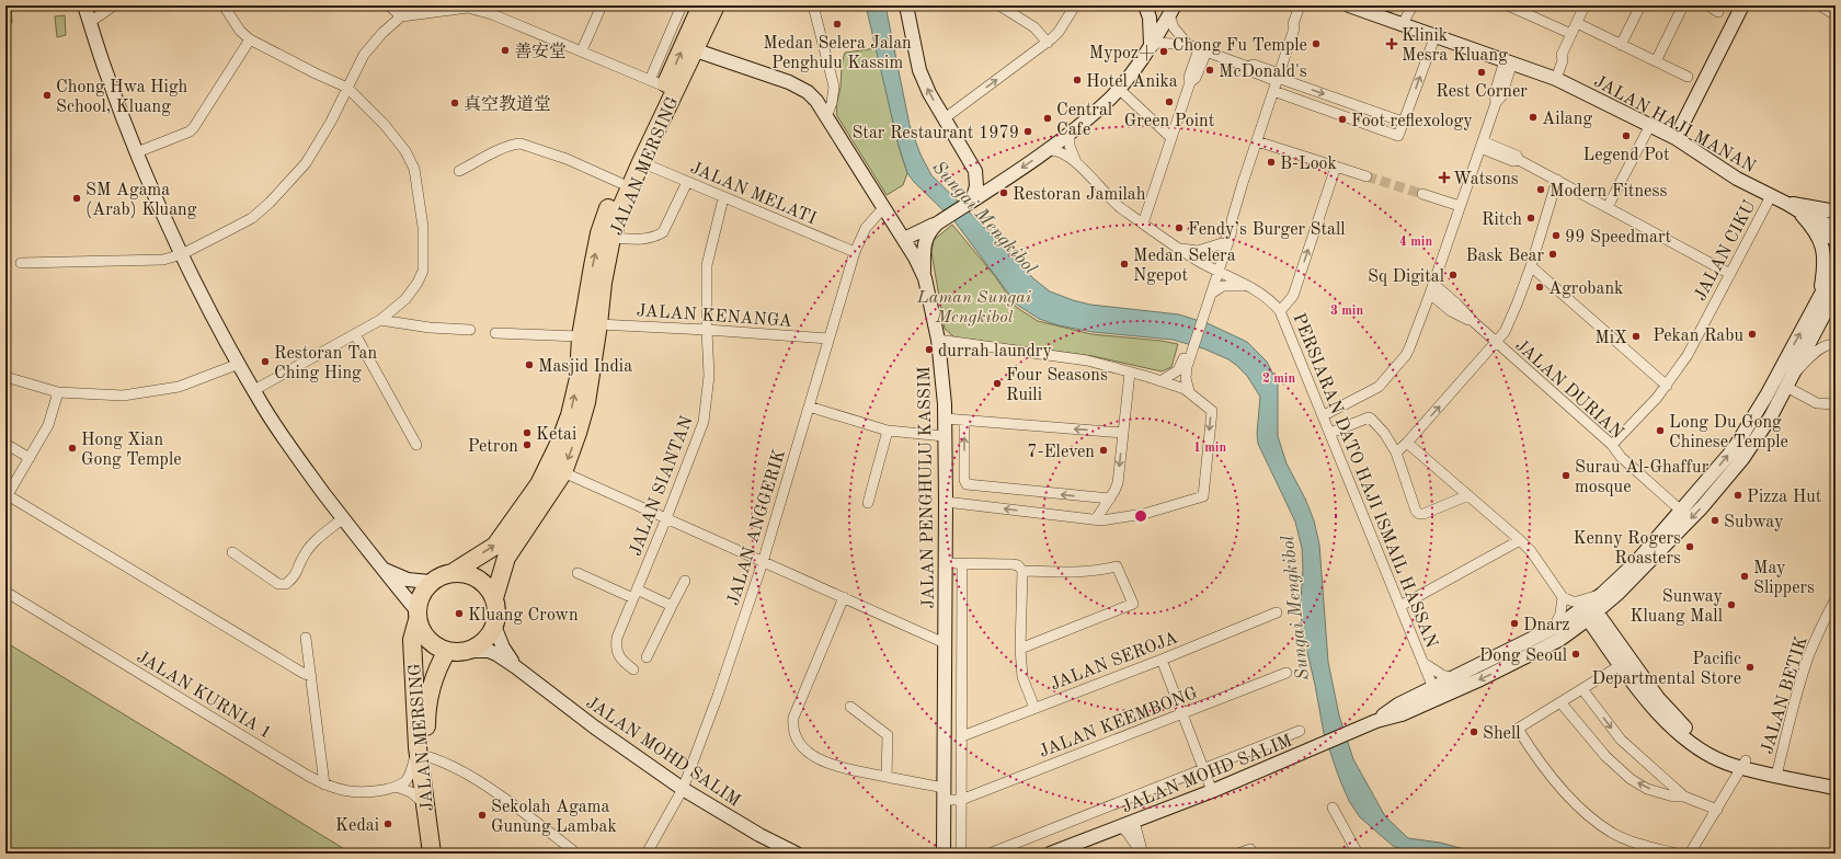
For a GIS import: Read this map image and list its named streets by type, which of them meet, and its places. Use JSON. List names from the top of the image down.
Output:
{
  "streets": {
    "highway": ["JALAN MERSING"],
    "street": [
      "JALAN HAJI MANAN",
      "JALAN MELATI",
      "JALAN CIKU",
      "JALAN KENANGA",
      "JALAN DURIAN",
      "PERSIARAN DATO HAJI ISMAIL HASSAN",
      "JALAN SIANTAN",
      "JALAN PENGHULU KASSIM",
      "JALAN ANGGERIK",
      "JALAN SEROJA",
      "JALAN KURNIA 1",
      "JALAN BETIK",
      "JALAN KEEMBONG",
      "JALAN MOHD SALIM"
    ]
  },
  "crossings": [
    ["JALAN HAJI MANAN", "JALAN CIKU"],
    ["JALAN MERSING", "JALAN MELATI"],
    ["JALAN MERSING", "JALAN KENANGA"],
    ["JALAN MERSING", "JALAN PENGHULU KASSIM"],
    ["JALAN MERSING", "JALAN MOHD SALIM"],
    ["JALAN MELATI", "JALAN SIANTAN"],
    ["JALAN MELATI", "JALAN ANGGERIK"],
    ["JALAN CIKU", "JALAN DURIAN"],
    ["JALAN KENANGA", "JALAN SIANTAN"],
    ["JALAN KENANGA", "JALAN ANGGERIK"],
    ["PERSIARAN DATO HAJI ISMAIL HASSAN", "JALAN MOHD SALIM"],
    ["JALAN PENGHULU KASSIM", "JALAN ANGGERIK"],
    ["JALAN PENGHULU KASSIM", "JALAN SEROJA"],
    ["JALAN PENGHULU KASSIM", "JALAN KEEMBONG"],
    ["JALAN ANGGERIK", "JALAN MOHD SALIM"]
  ],
  "water": ["Sungai Mengkibol"],
  "parks": ["Laman Sungai Mengkibol"],
  "places": {
    "other": [
      "Medan Selera Jalan Penghulu Kassim",
      "Chong Fu Temple",
      "善安堂",
      "Mypoz+",
      "McDonald's",
      "Rest Corner",
      "Hotel Anika",
      "Chong Hwa High School, Kluang",
      "Green Point",
      "真空教道堂",
      "Ailang",
      "Central Cafe",
      "Foot reflexology",
      "Star Restaurant 1979",
      "Legend Pot",
      "B-Look",
      "Modern Fitness",
      "Restoran Jamilah",
      "SM Agama (Arab) Kluang",
      "Ritch",
      "Fendy’s Burger Stall",
      "99 Speedmart",
      "Bask Bear",
      "Medan Selera Ngepot",
      "Sq Digital",
      "Agrobank",
      "Pekan Rabu",
      "MiX",
      "durrah laundry",
      "Restoran Tan Ching Hing",
      "Masjid India",
      "Four Seasons Ruili",
      "Long Du Gong Chinese Temple",
      "Ketai",
      "Petron",
      "Hong Xian Gong Temple",
      "7-Eleven",
      "Surau Al-Ghaffur mosque",
      "Pizza Hut",
      "Subway",
      "Kenny Rogers Roasters",
      "May Slippers",
      "Sunway Kluang Mall",
      "Kluang Crown",
      "Dnarz",
      "Dong Seoul",
      "Pacific Departmental Store",
      "Shell",
      "Sekolah Agama Gunung Lambak",
      "Kedai"
    ],
    "health": ["Klinik Mesra Kluang", "Watsons"]
  },
  "rings": [
    "4 min",
    "3 min",
    "2 min",
    "1 min"
  ]
}
